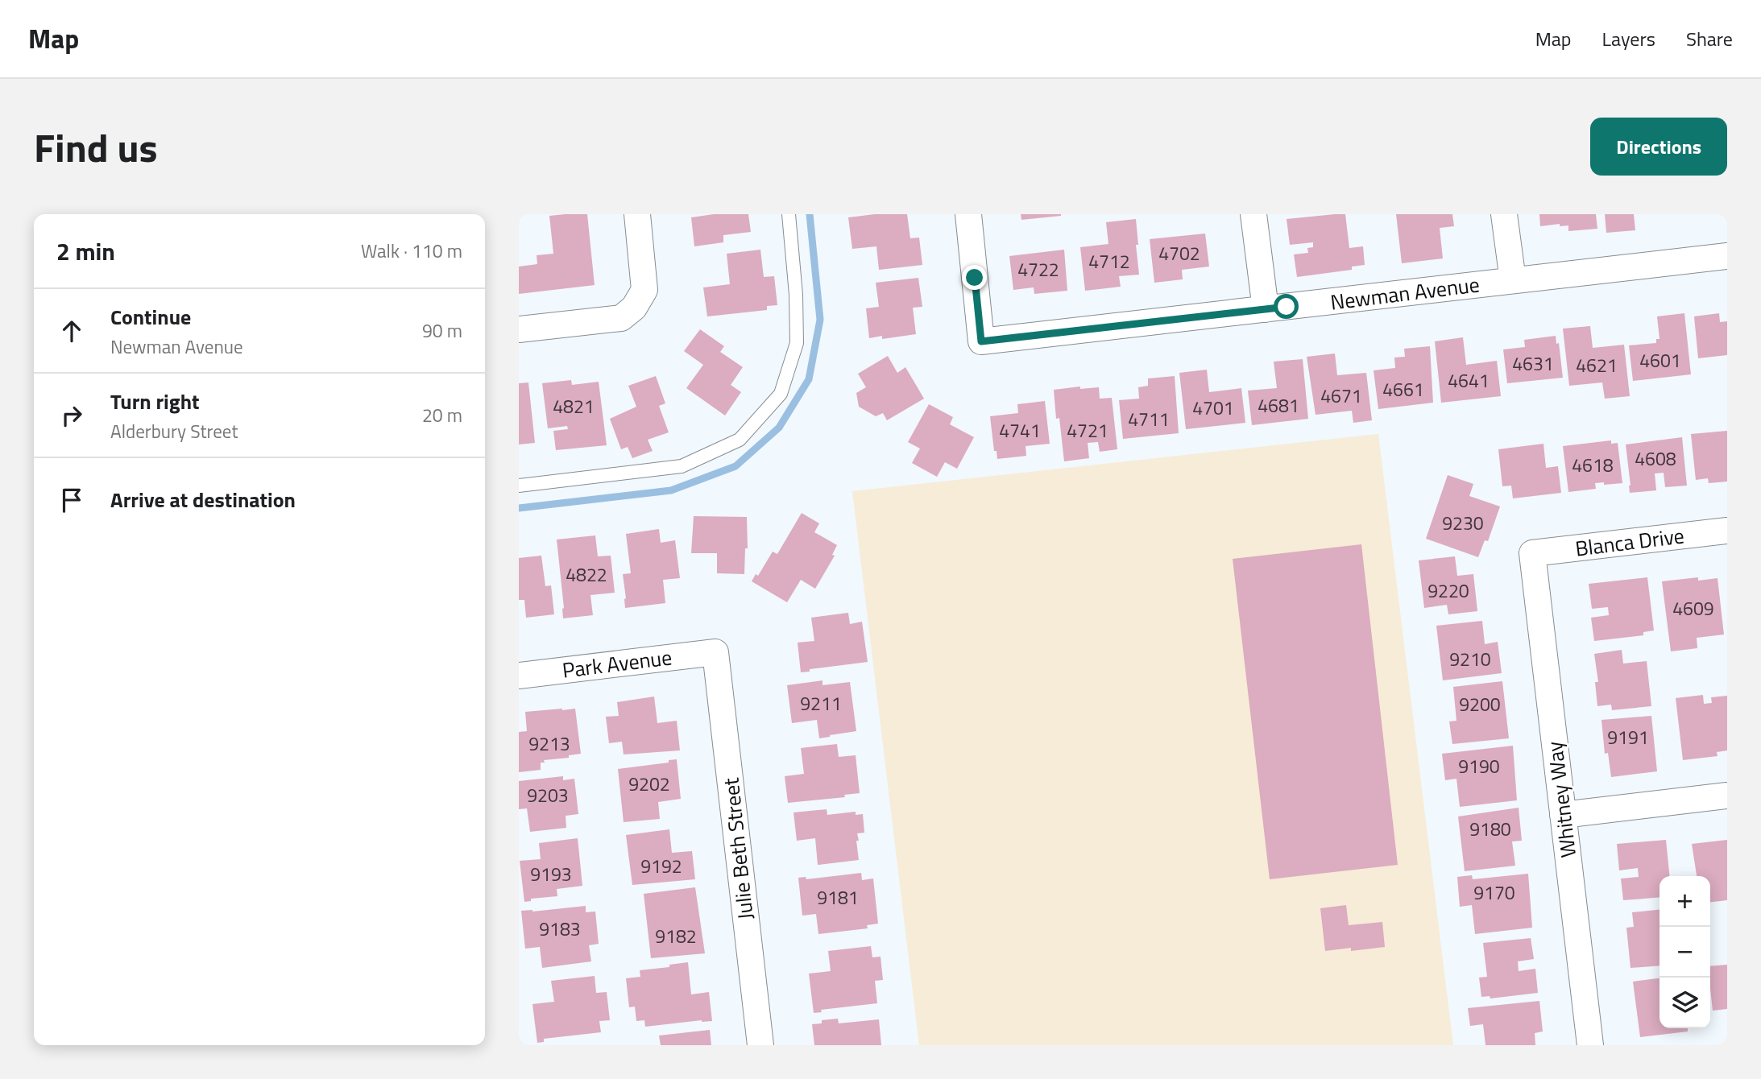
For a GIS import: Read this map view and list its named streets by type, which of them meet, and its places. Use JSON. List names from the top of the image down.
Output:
{
  "streets": {
    "street": [
      "Newman Avenue",
      "Blanca Drive",
      "Park Avenue",
      "Whitney Way",
      "Julie Beth Street"
    ]
  },
  "crossings": [
    ["Blanca Drive", "Whitney Way"],
    ["Park Avenue", "Julie Beth Street"]
  ],
  "house_numbers": [
    "4702",
    "4712",
    "4722",
    "4601",
    "4631",
    "4621",
    "4641",
    "4661",
    "4671",
    "4681",
    "4821",
    "4701",
    "4711",
    "4741",
    "4721",
    "4608",
    "4618",
    "9230",
    "4822",
    "9220",
    "4609",
    "9210",
    "9211",
    "9200",
    "9191",
    "9213",
    "9190",
    "9202",
    "9203",
    "9180",
    "9192",
    "9193",
    "9170",
    "9181",
    "9183",
    "9182"
  ],
  "page": {
    "header": "Map",
    "nav": ["Map", "Layers", "Share"],
    "title": "Find us",
    "buttons": "Directions",
    "heading": ["2 min", "Walk · 110 m"],
    "list": [
      ["Continue", "Newman Avenue", "90 m"],
      ["Turn right", "Alderbury Street", "20 m"],
      "Arrive at destination"
    ],
    "map_buttons": ["+", "−"]
  }
}
